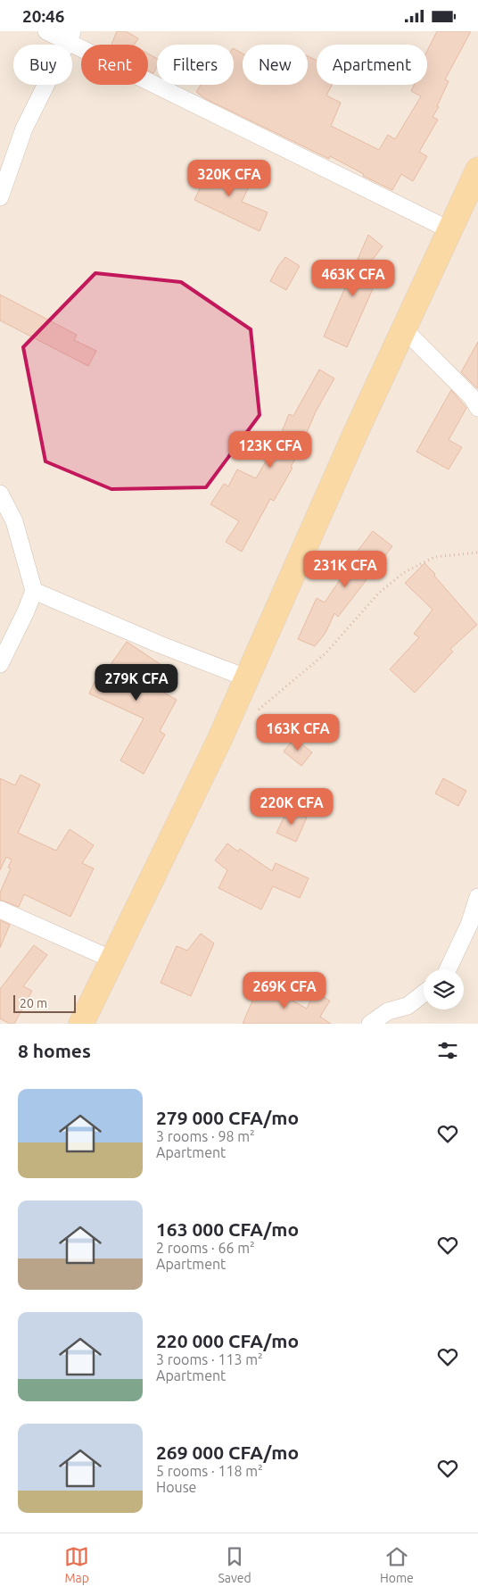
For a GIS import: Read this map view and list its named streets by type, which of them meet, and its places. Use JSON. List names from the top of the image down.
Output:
{
  "scale_bar": "20 m",
  "page": {
    "status": "20:46",
    "chip": [
      "Buy",
      "Rent",
      "Filters",
      "New",
      "Apartment"
    ],
    "price": [
      "320K CFA",
      "463K CFA",
      "123K CFA",
      "231K CFA",
      "279K CFA",
      "163K CFA",
      "220K CFA",
      "269K CFA"
    ],
    "scale": "20 m",
    "heading": "8 homes",
    "list": [
      {
        "name": "279 000 CFA/mo",
        "note": "3 rooms · 98 m² · Apartment"
      },
      {
        "name": "163 000 CFA/mo",
        "note": "2 rooms · 66 m² · Apartment"
      },
      {
        "name": "220 000 CFA/mo",
        "note": "3 rooms · 113 m² · Apartment"
      },
      {
        "name": "269 000 CFA/mo",
        "note": "5 rooms · 118 m² · House"
      }
    ],
    "tabs": ["Map", "Saved", "Home"]
  }
}
